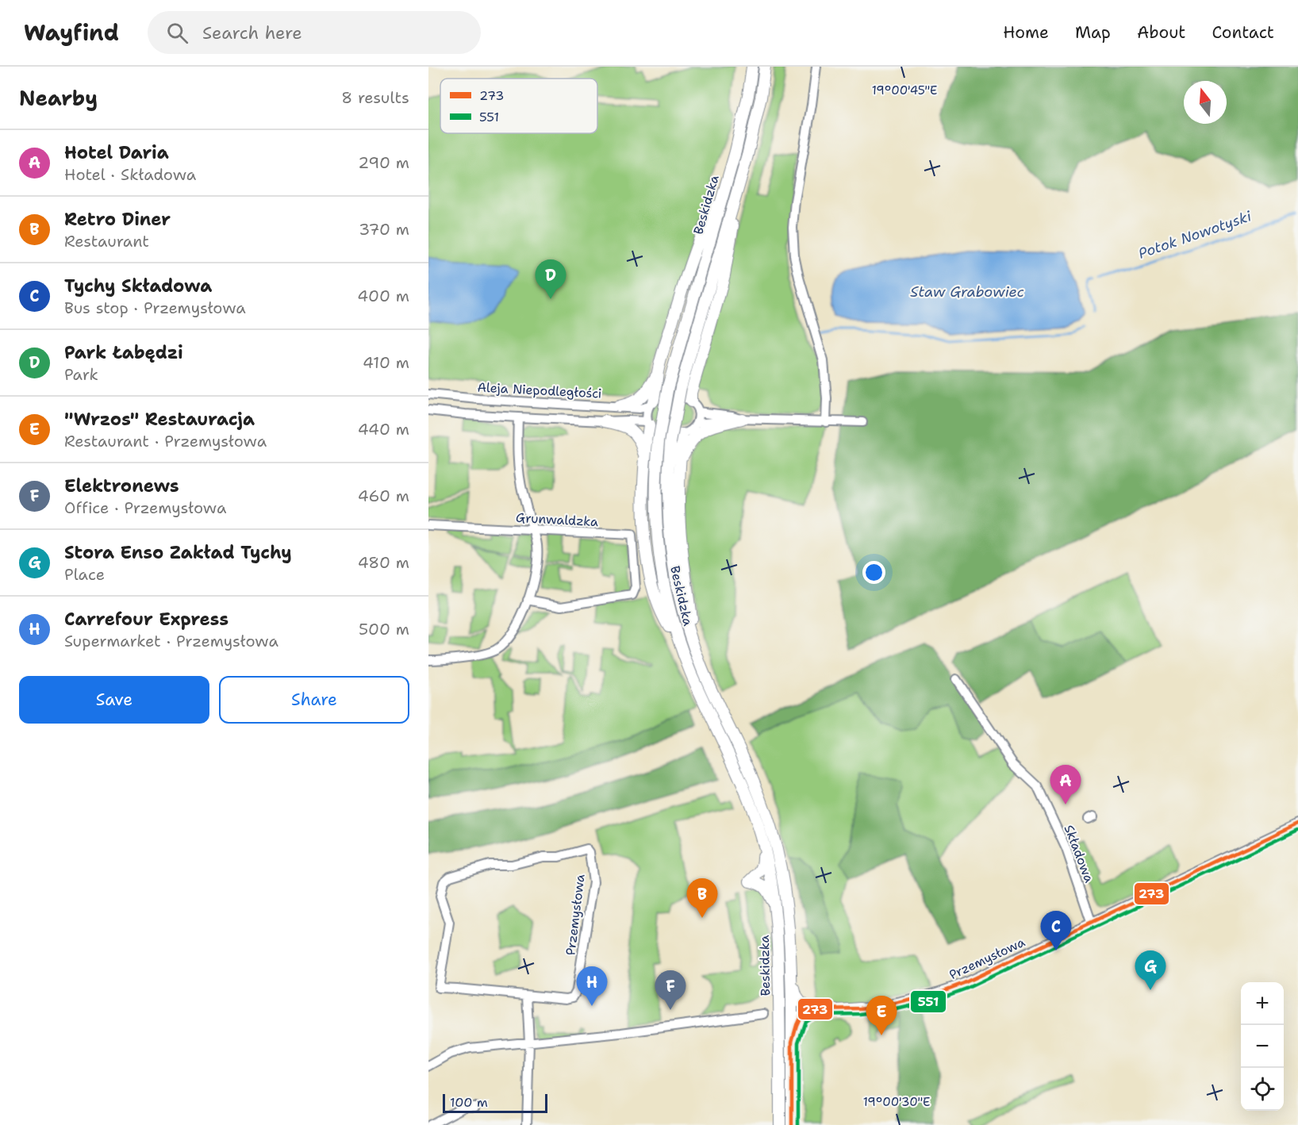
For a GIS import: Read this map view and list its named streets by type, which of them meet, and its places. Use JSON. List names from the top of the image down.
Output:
{
  "streets": {
    "main road": ["Beskidzka"],
    "street": [
      "Aleja Niepodległości",
      "Grunwaldzka",
      "Składowa",
      "Przemysłowa"
    ]
  },
  "crossings": [
    ["Składowa", "Przemysłowa"]
  ],
  "water": ["Potok Nowotyski", "Staw Grabowiec"],
  "lines": ["transit line 273", "transit line 551"],
  "legend": ["273", "551"],
  "scale_bar": "100 m",
  "north": "top",
  "page": {
    "header": "Wayfind",
    "search": "Search here",
    "nav": [
      "Home",
      "Map",
      "About",
      "Contact"
    ],
    "heading": ["Nearby", "8 results"],
    "list": [
      {
        "mark": "A",
        "name": "Hotel Daria",
        "note": "Hotel · Składowa",
        "value": "290 m"
      },
      {
        "mark": "B",
        "name": "Retro Diner",
        "note": "Restaurant",
        "value": "370 m"
      },
      {
        "mark": "C",
        "name": "Tychy Składowa",
        "note": "Bus stop · Przemysłowa",
        "value": "400 m"
      },
      {
        "mark": "D",
        "name": "Park Łabędzi",
        "note": "Park",
        "value": "410 m"
      },
      {
        "mark": "E",
        "name": "\"Wrzos\" Restauracja",
        "note": "Restaurant · Przemysłowa",
        "value": "440 m"
      },
      {
        "mark": "F",
        "name": "Elektronews",
        "note": "Office · Przemysłowa",
        "value": "460 m"
      },
      {
        "mark": "G",
        "name": "Stora Enso Zakład Tychy",
        "note": "Place",
        "value": "480 m"
      },
      {
        "mark": "H",
        "name": "Carrefour Express",
        "note": "Supermarket · Przemysłowa",
        "value": "500 m"
      }
    ],
    "pins": [
      "D",
      "A",
      "B",
      "C",
      "G",
      "H",
      "F",
      "E"
    ],
    "buttons": ["Save", "Share"],
    "map_buttons": ["+", "−"],
    "scale": "100 m"
  },
  "coordinates": ["19°00'45\"E", "19°00'30\"E"]
}
